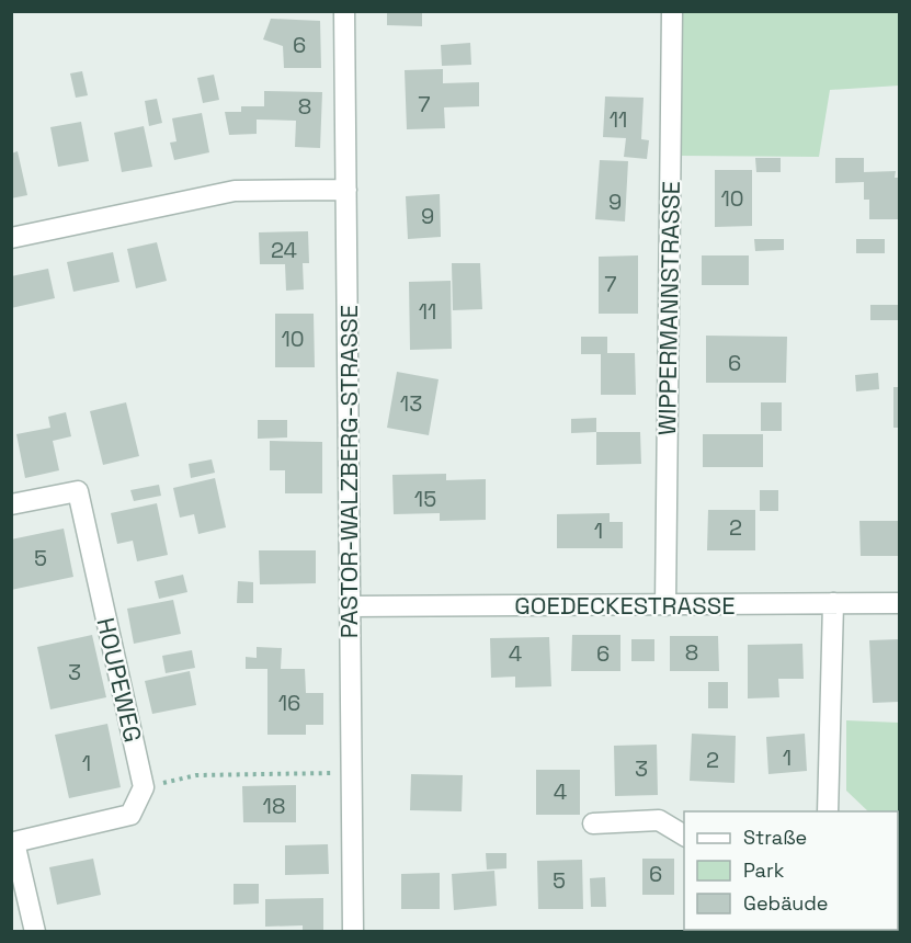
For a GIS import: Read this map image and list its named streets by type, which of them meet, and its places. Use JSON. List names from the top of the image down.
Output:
{
  "streets": {
    "street": [
      "WIPPERMANNSTRASSE",
      "PASTOR-WALZBERG-STRASSE",
      "GOEDECKESTRASSE",
      "HOUPEWEG"
    ]
  },
  "crossings": [
    ["WIPPERMANNSTRASSE", "GOEDECKESTRASSE"],
    ["PASTOR-WALZBERG-STRASSE", "GOEDECKESTRASSE"]
  ],
  "house_numbers": [
    "6",
    "7",
    "8",
    "11",
    "10",
    "9",
    "9",
    "24",
    "7",
    "11",
    "10",
    "6",
    "13",
    "15",
    "2",
    "1",
    "5",
    "8",
    "4",
    "6",
    "3",
    "16",
    "1",
    "2",
    "1",
    "3",
    "4",
    "18",
    "6",
    "5"
  ],
  "legend": ["Straße", "Park", "Gebäude"]
}
